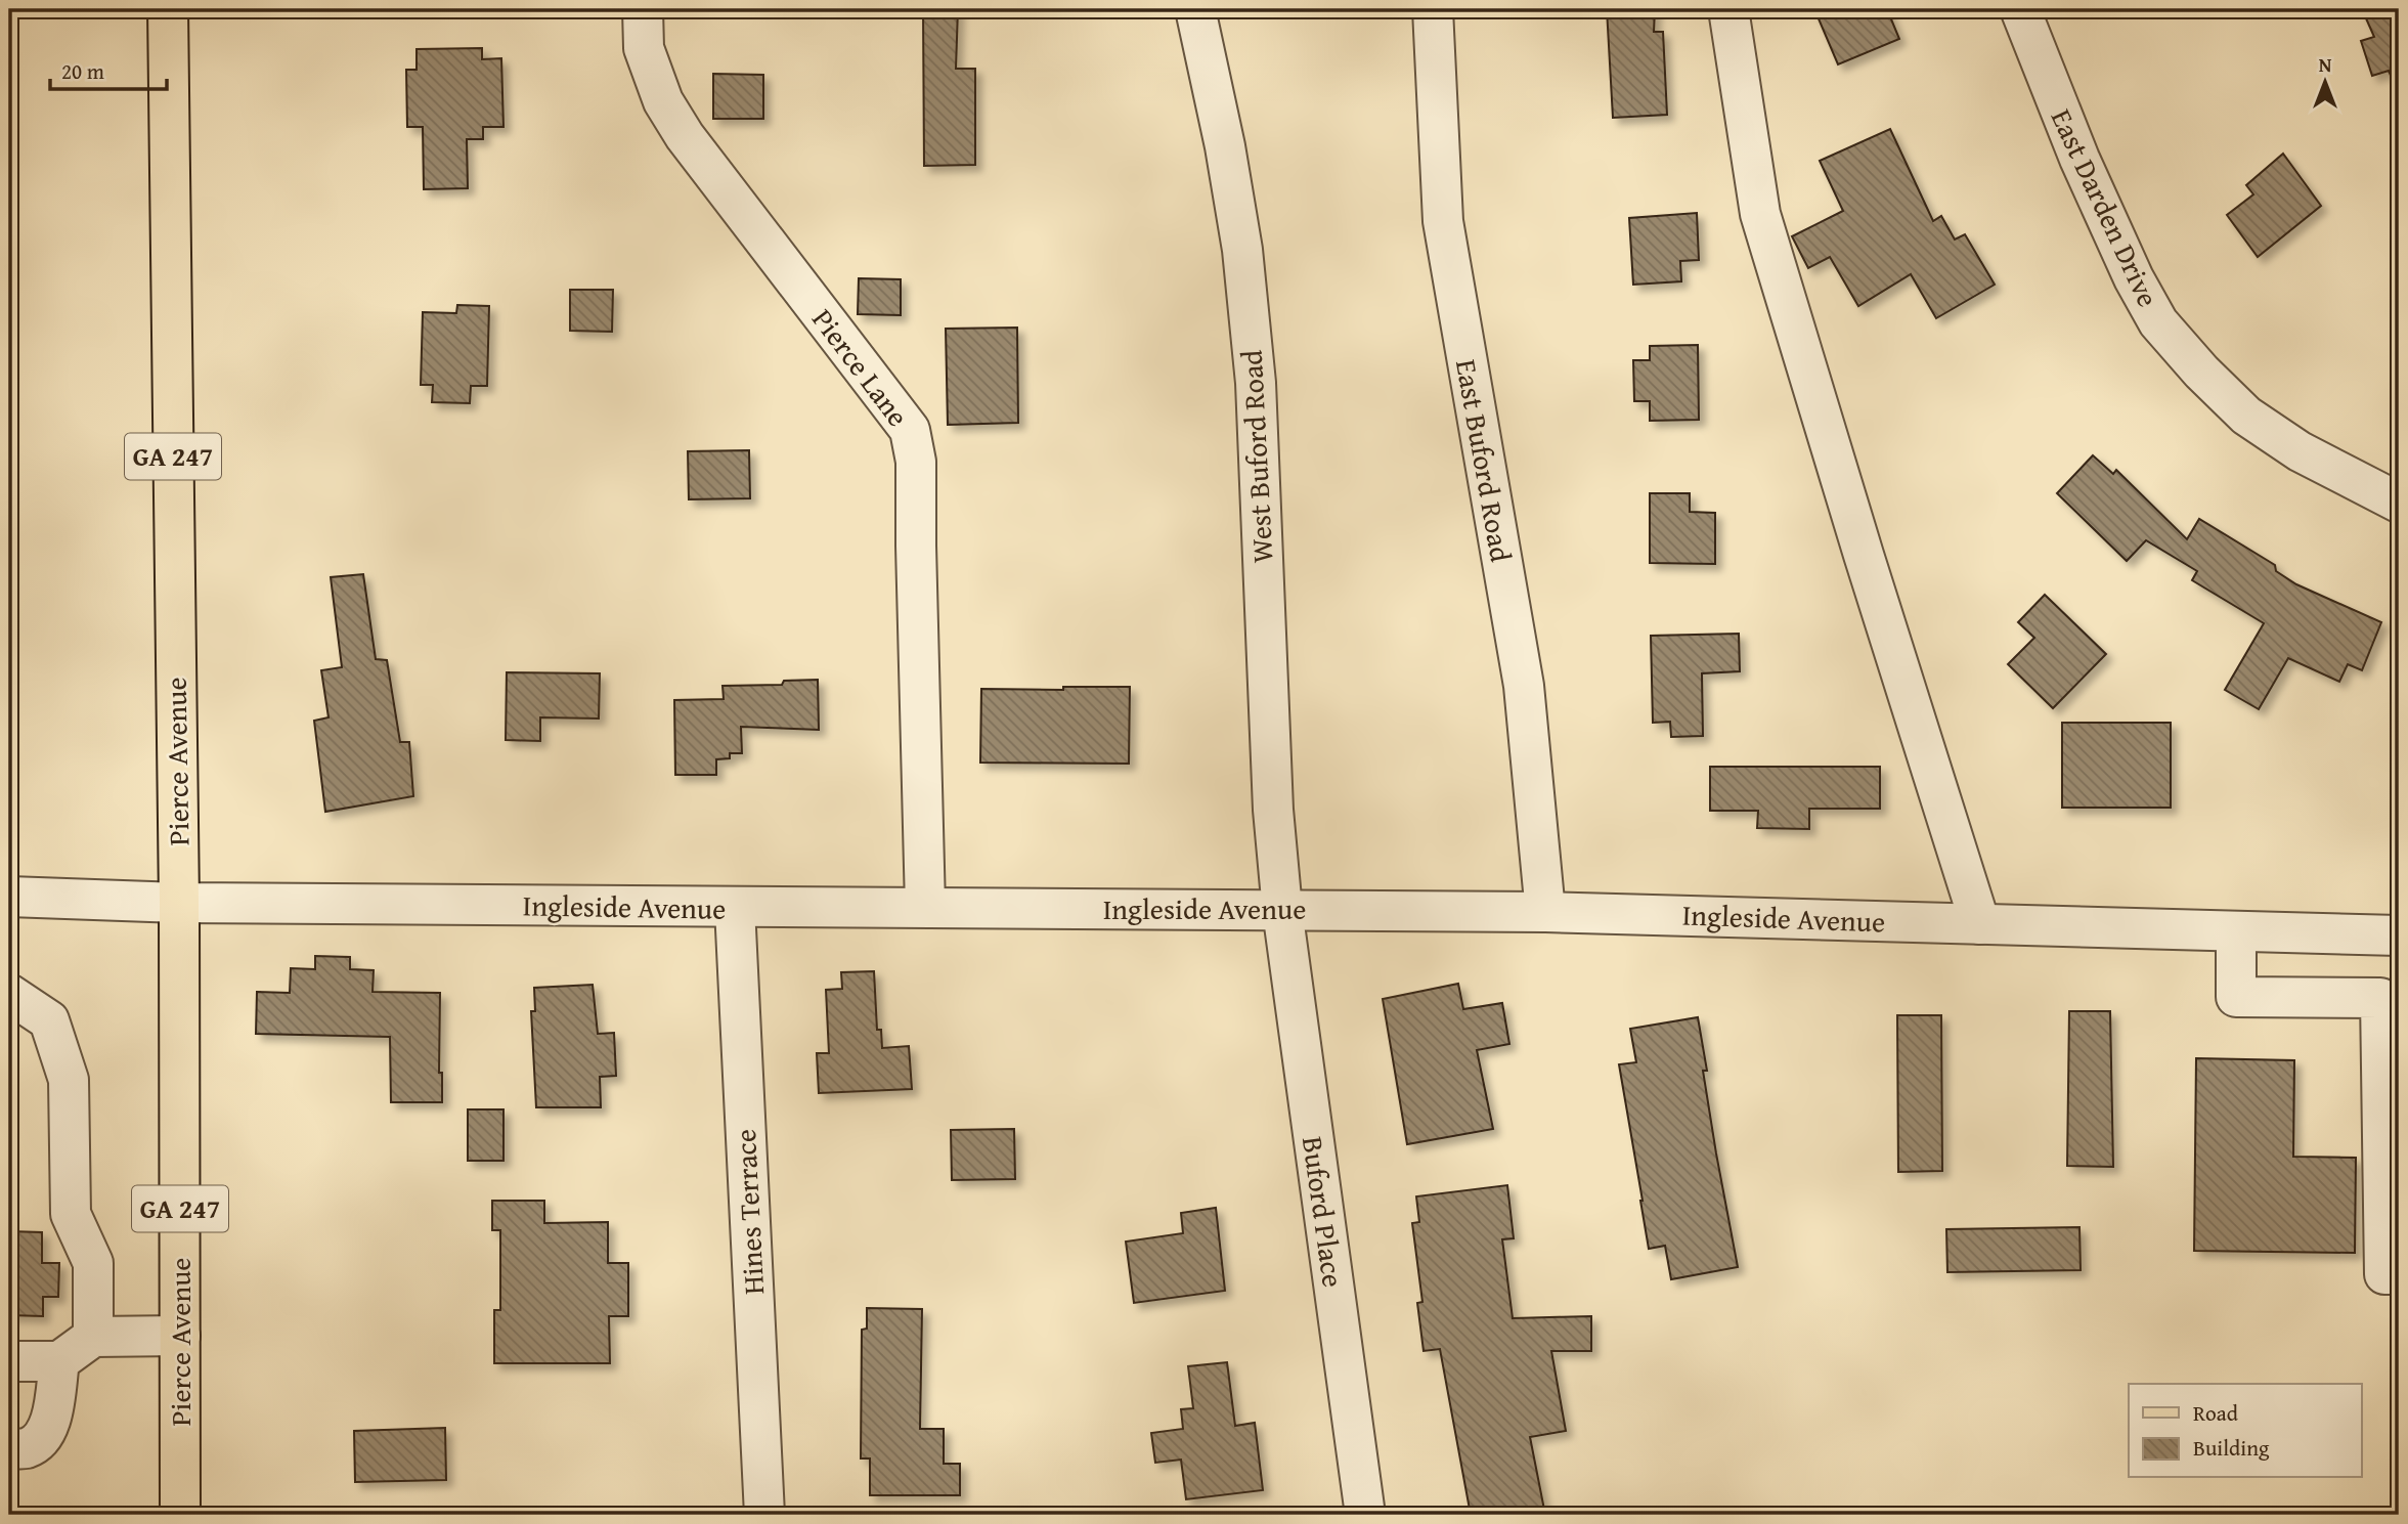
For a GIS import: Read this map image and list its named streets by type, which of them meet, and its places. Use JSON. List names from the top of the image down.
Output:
{
  "streets": {
    "main road": ["GA 247", "Pierce Avenue"],
    "street": [
      "East Darden Drive",
      "Pierce Lane",
      "West Buford Road",
      "East Buford Road",
      "Ingleside Avenue",
      "Hines Terrace",
      "Buford Place"
    ]
  },
  "crossings": [
    ["Pierce Lane", "Ingleside Avenue"],
    ["West Buford Road", "Ingleside Avenue"],
    ["West Buford Road", "Buford Place"],
    ["East Buford Road", "Ingleside Avenue"],
    ["Pierce Avenue", "Ingleside Avenue"],
    ["Ingleside Avenue", "Hines Terrace"],
    ["Ingleside Avenue", "Buford Place"]
  ],
  "legend": ["Road", "Building"],
  "scale_bar": "20 m",
  "north": "top"
}
